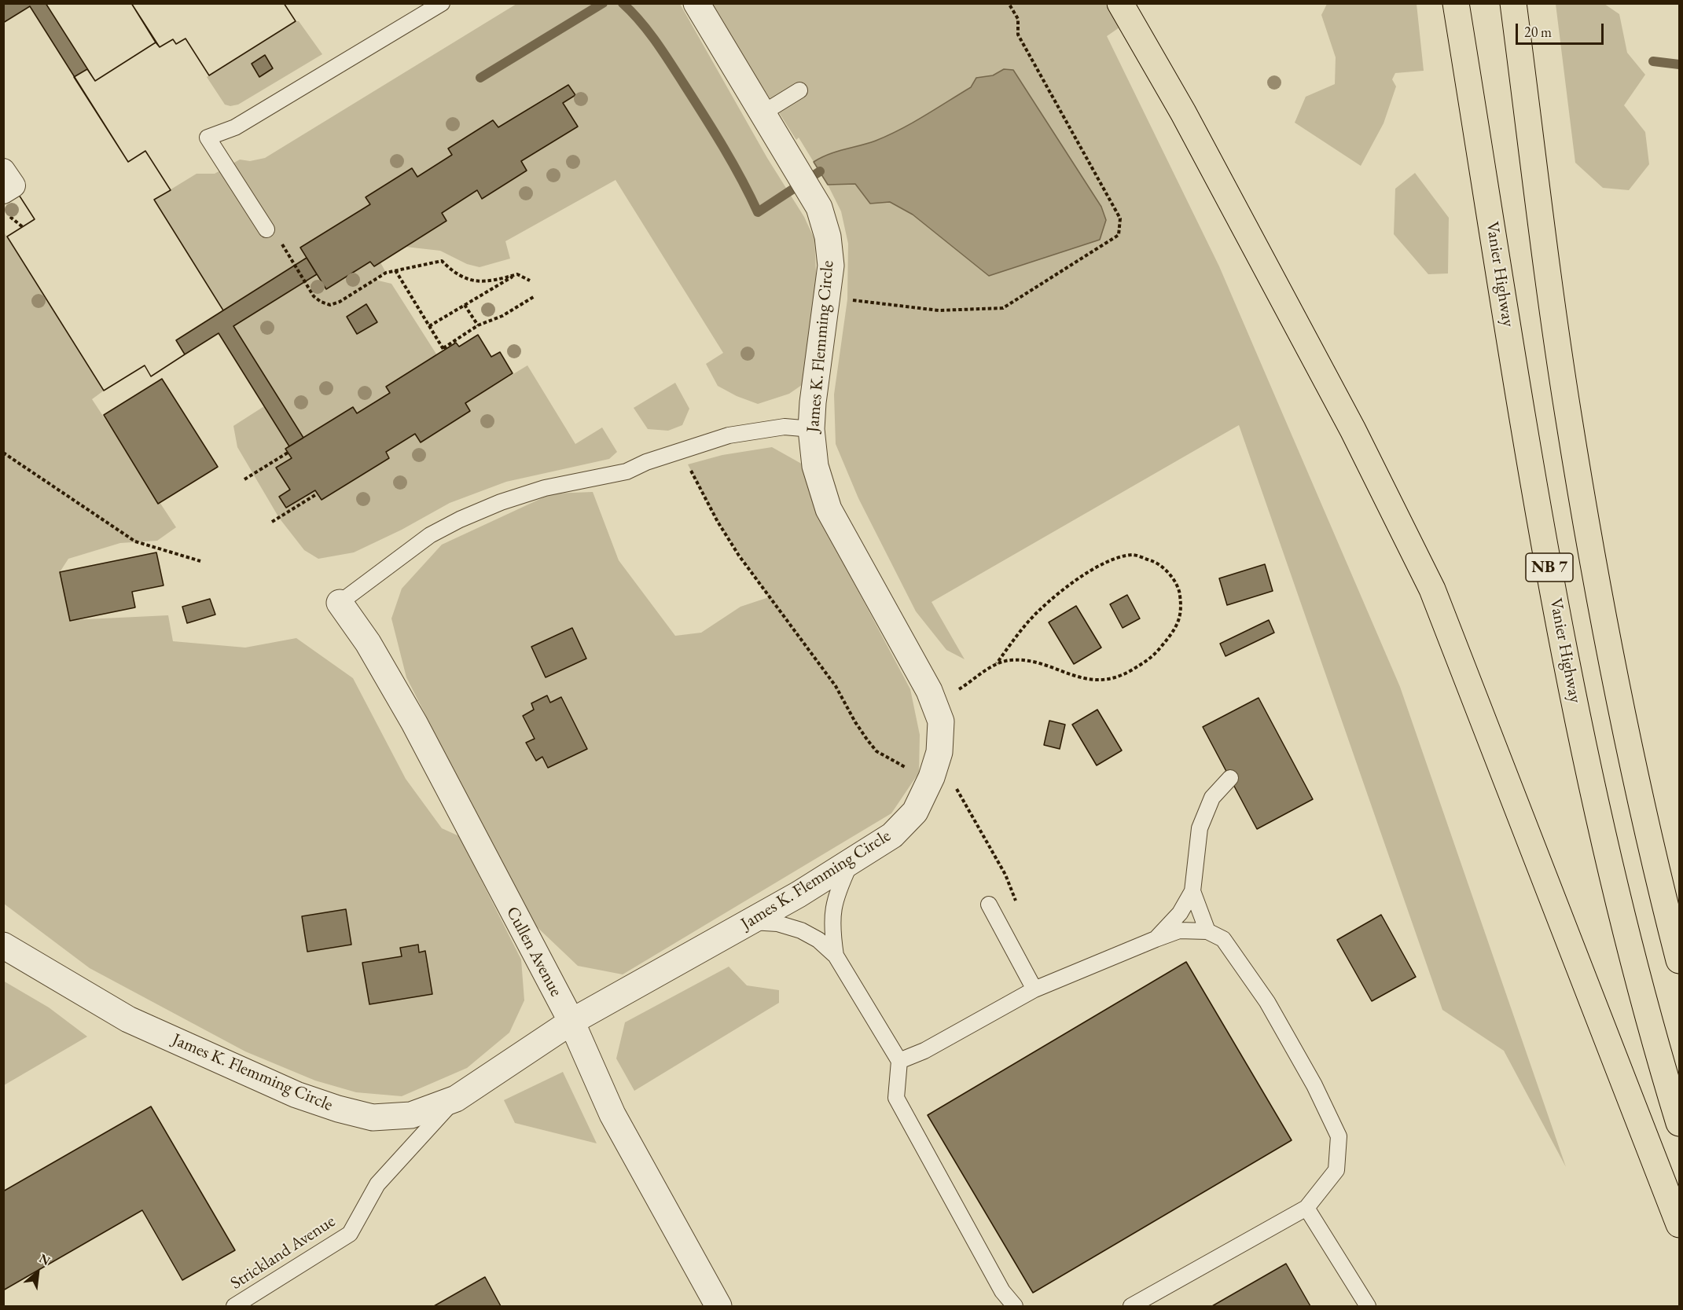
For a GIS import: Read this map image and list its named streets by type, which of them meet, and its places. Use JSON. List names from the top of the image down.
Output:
{
  "streets": {
    "highway": ["Vanier Highway", "NB 7"],
    "street": ["James K. Flemming Circle", "Cullen Avenue"],
    "lane": ["Strickland Avenue"]
  },
  "crossings": [
    ["James K. Flemming Circle", "Cullen Avenue"],
    ["James K. Flemming Circle", "Strickland Avenue"]
  ],
  "scale_bar": "20 m",
  "north": "top right"
}
